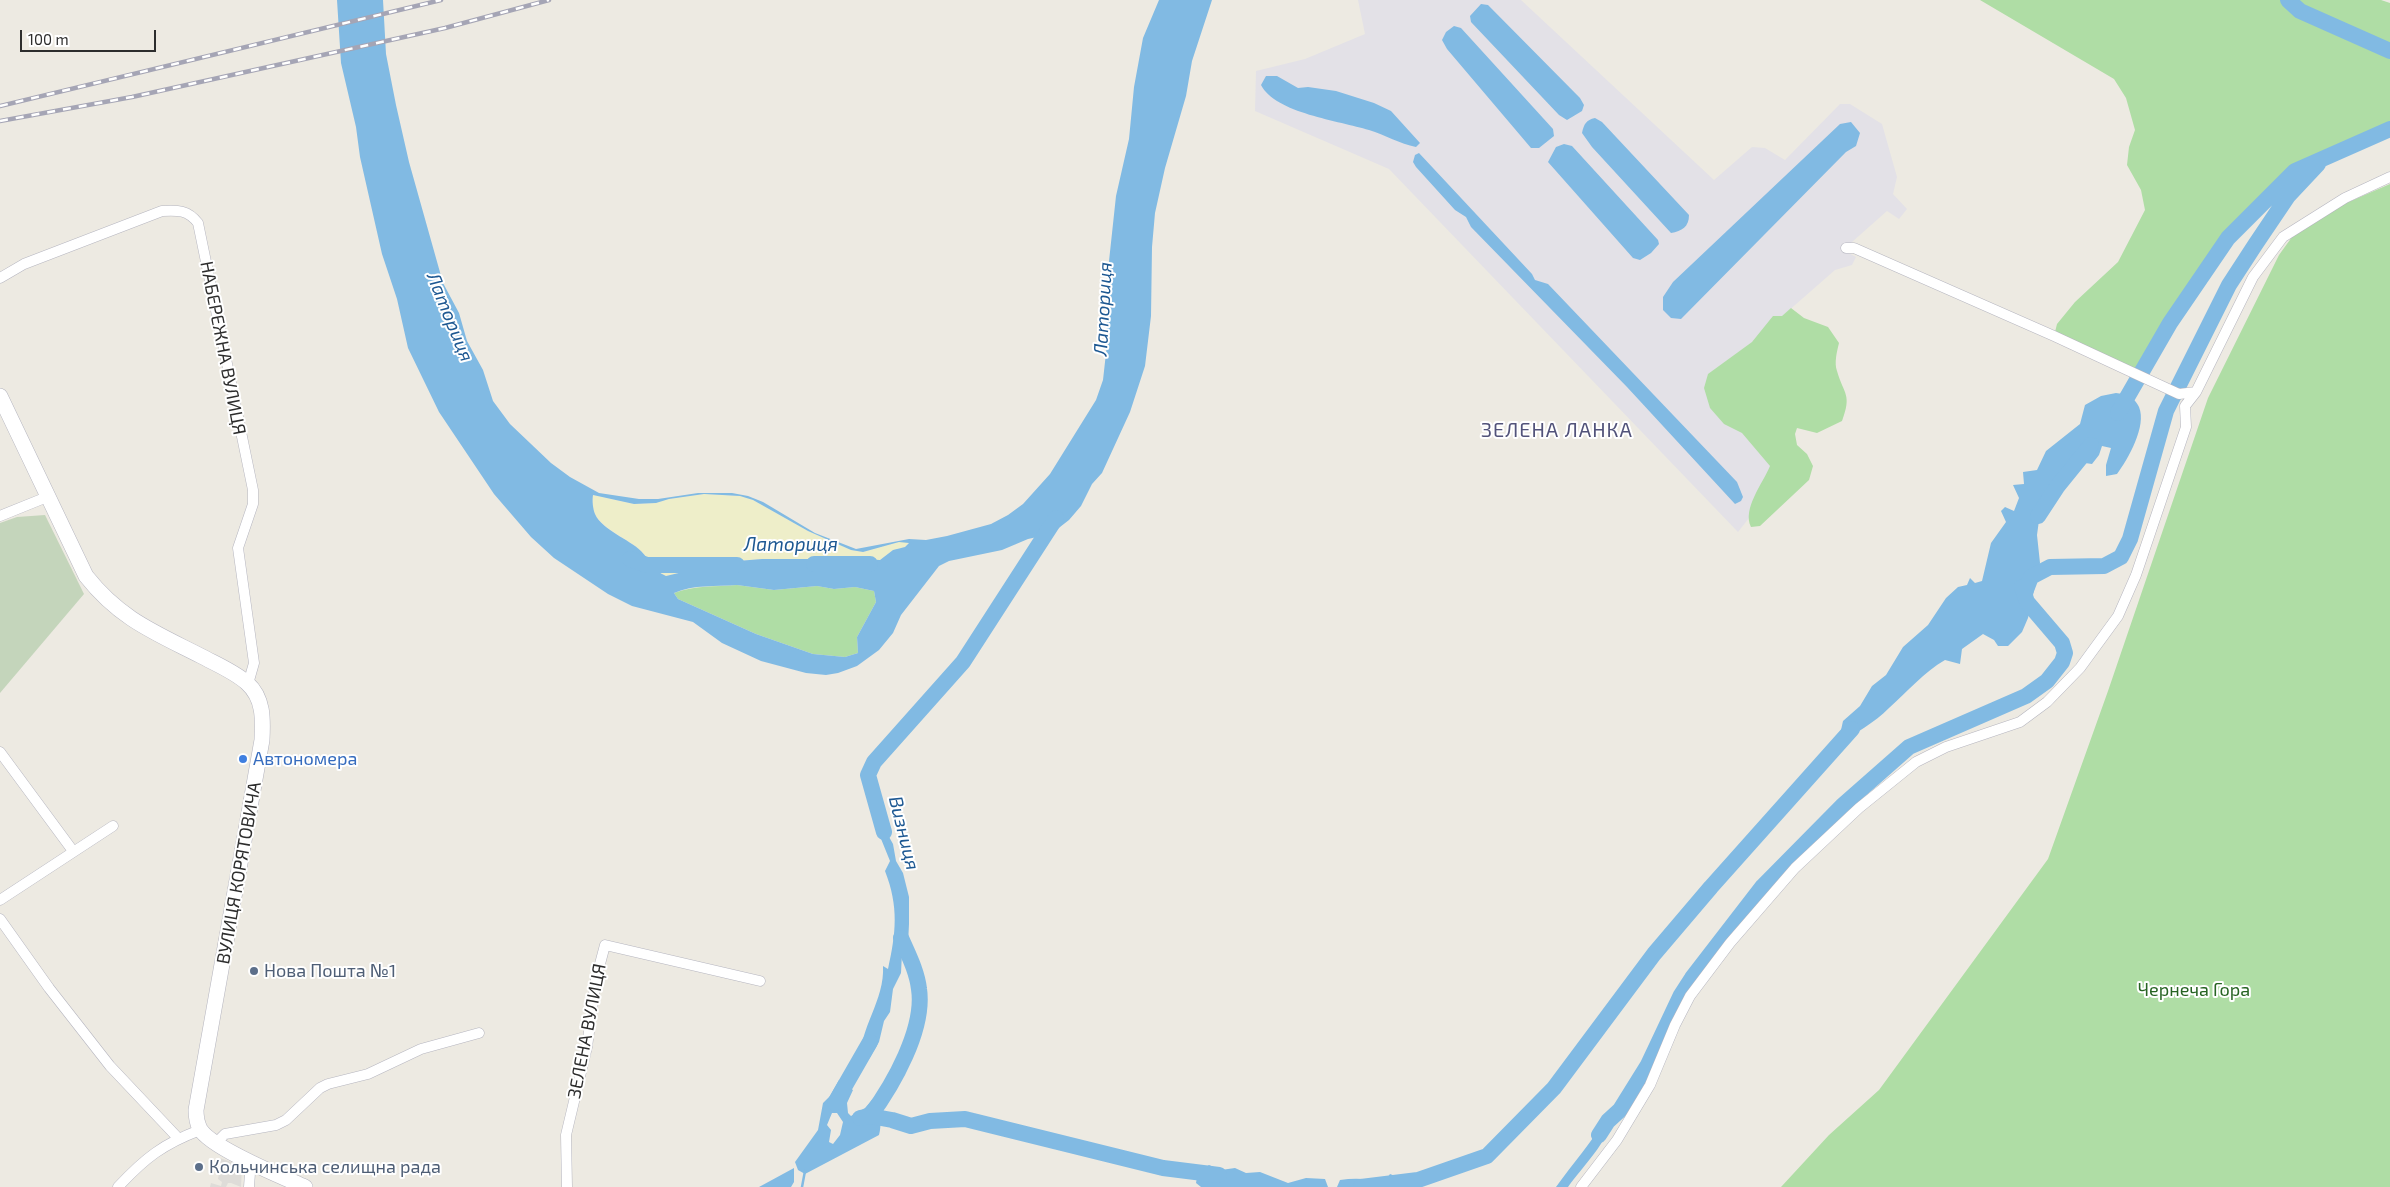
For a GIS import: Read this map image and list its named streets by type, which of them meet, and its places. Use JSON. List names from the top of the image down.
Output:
{
  "streets": {
    "main road": ["ВУЛИЦЯ КОРЯТОВИЧА"],
    "street": ["НАБЕРЕЖНА ВУЛИЦЯ", "ЗЕЛЕНА ВУЛИЦЯ"]
  },
  "crossings": [
    ["НАБЕРЕЖНА ВУЛИЦЯ", "ВУЛИЦЯ КОРЯТОВИЧА"]
  ],
  "districts": ["ЗЕЛЕНА ЛАНКА"],
  "water": ["Латориця", "Визниця"],
  "parks": ["Чернеча Гора"],
  "places": ["Автономера", "Нова Пошта №1", "Кольчинська селищна рада"],
  "scale_bar": "100 m"
}
